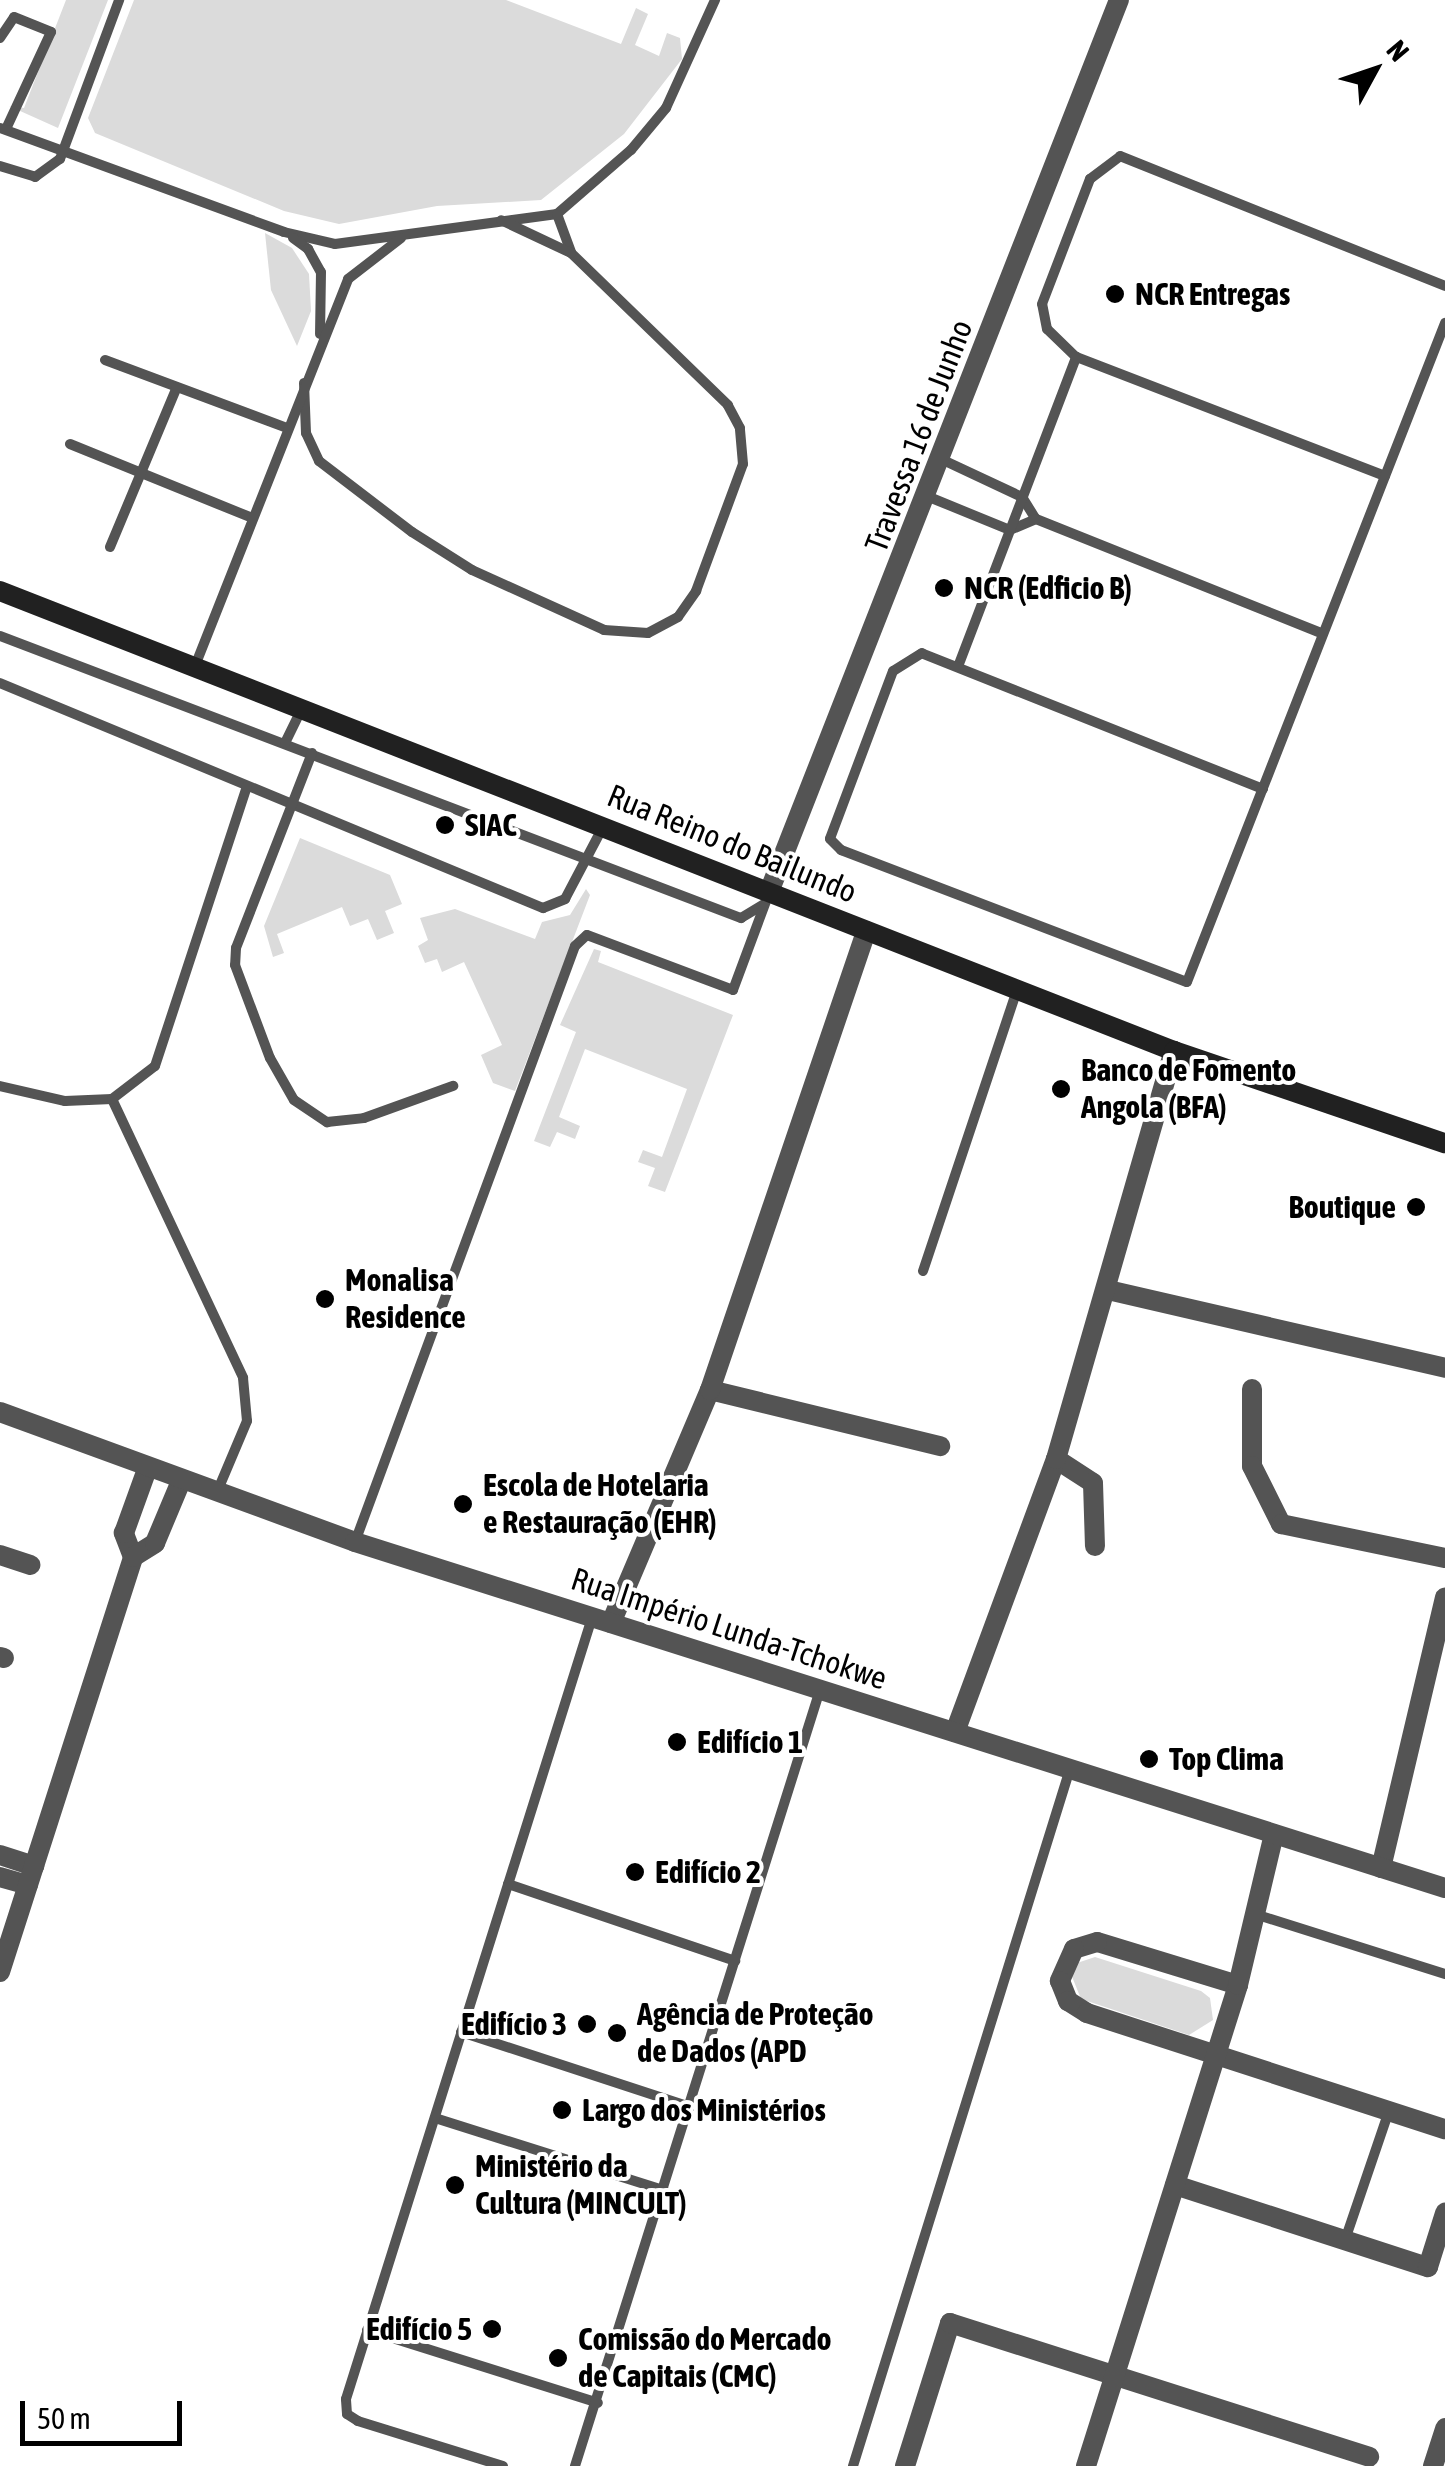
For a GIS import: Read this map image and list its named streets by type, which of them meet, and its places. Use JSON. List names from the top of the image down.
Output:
{
  "streets": {
    "main road": ["Rua Reino do Bailundo"],
    "street": ["Travessa 16 de Junho", "Rua Império Lunda-Tchokwe"]
  },
  "crossings": [
    ["Travessa 16 de Junho", "Rua Reino do Bailundo"]
  ],
  "places": [
    "NCR Entregas",
    "NCR (Edficio B)",
    "SIAC",
    "Banco de Fomento Angola (BFA)",
    "Boutique",
    "Monalisa Residence",
    "Escola de Hotelaria e Restauração (EHR)",
    "Edifício 1",
    "Top Clima",
    "Edifício 2",
    "Edifício 3",
    "Agência de Proteção de Dados (APD",
    "Largo dos Ministérios",
    "Ministério da Cultura (MINCULT)",
    "Edifício 5",
    "Comissão do Mercado de Capitais (CMC)"
  ],
  "scale_bar": "50 m",
  "north": "top right"
}
